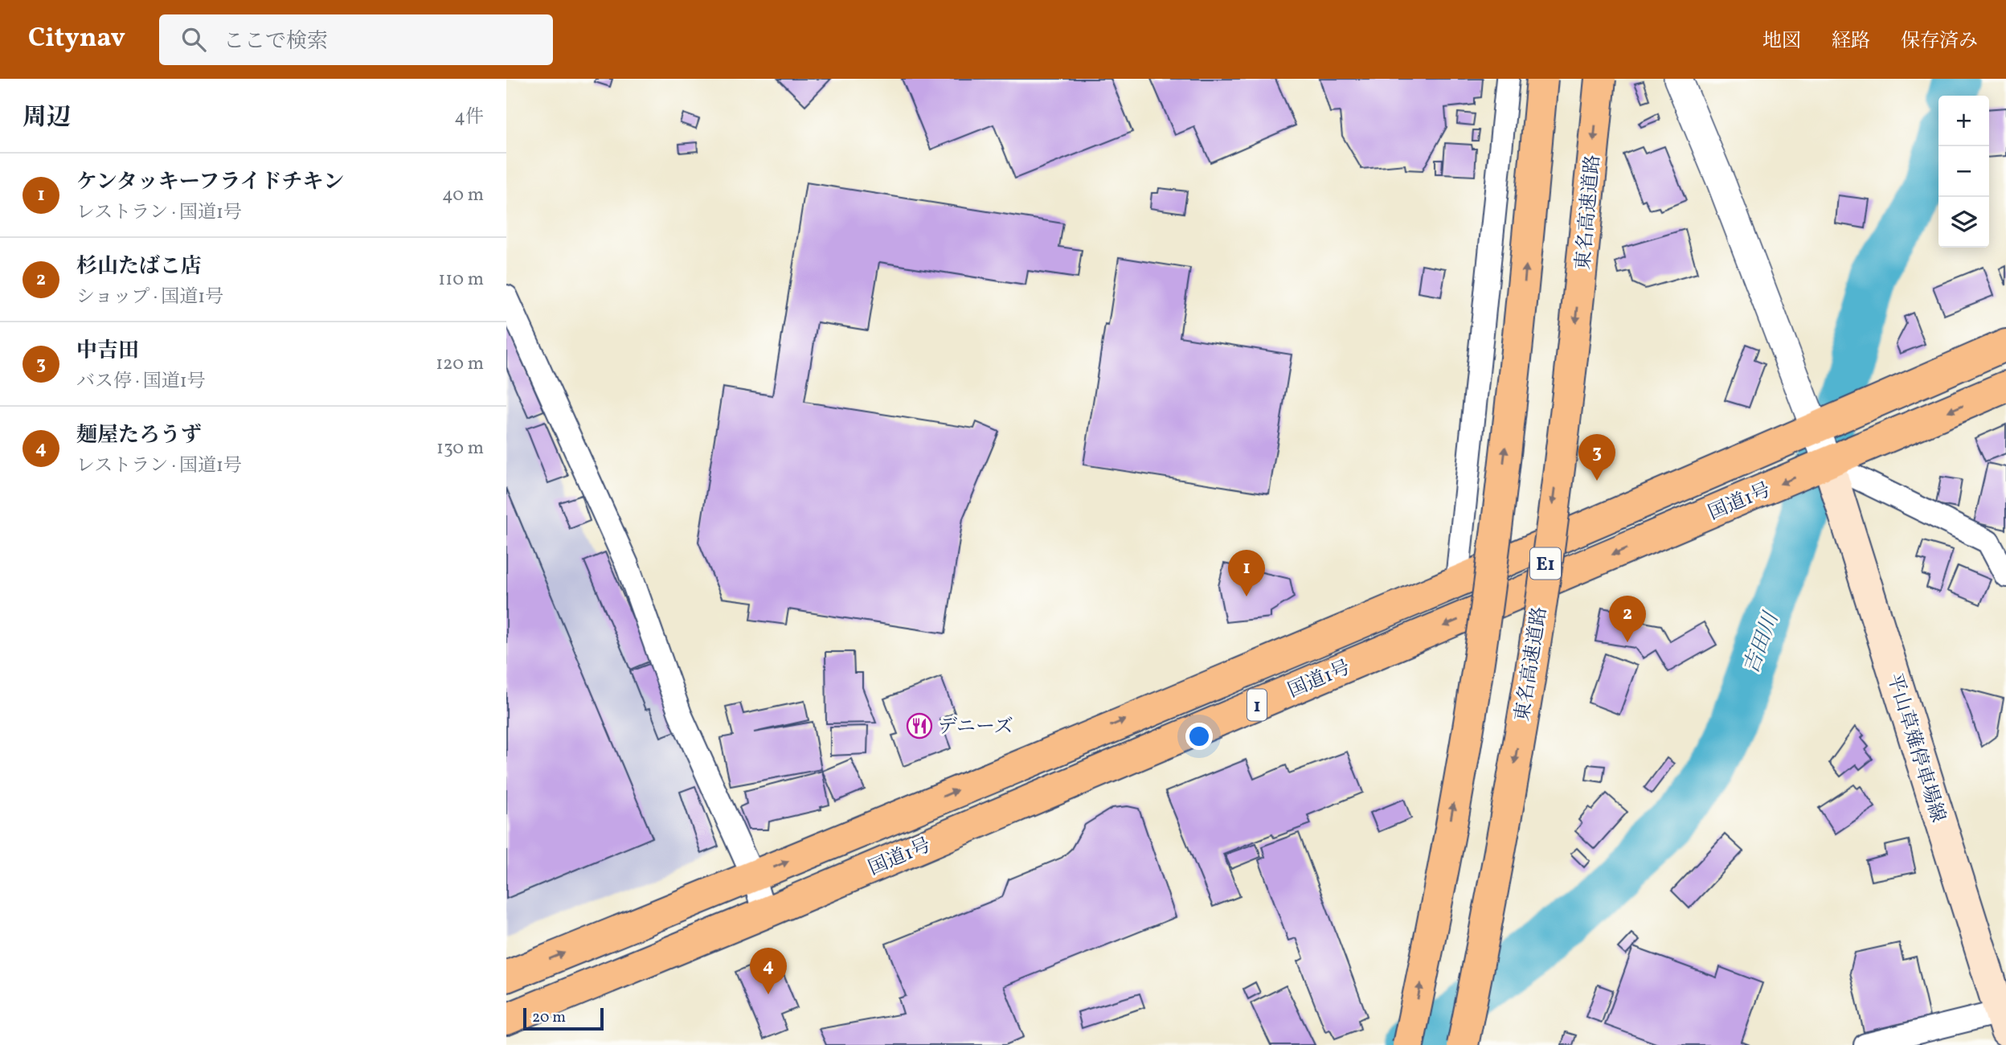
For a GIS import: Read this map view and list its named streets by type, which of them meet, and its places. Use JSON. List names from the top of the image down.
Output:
{
  "streets": {
    "highway": [
      "東名高速道路",
      "国道1号",
      "E1",
      "1"
    ],
    "main road": ["平山草薙停車場線"]
  },
  "crossings": [
    ["国道1号", "平山草薙停車場線"]
  ],
  "water": ["吉田川"],
  "places": {
    "restaurant": ["デニーズ"]
  },
  "scale_bar": "20 m",
  "page": {
    "header": "Citynav",
    "search": "ここで検索",
    "nav": ["地図", "経路", "保存済み"],
    "heading": ["周辺", "4件"],
    "map_buttons": ["+", "−"],
    "list": [
      {
        "mark": "1",
        "name": "ケンタッキーフライドチキン",
        "note": "レストラン · 国道1号",
        "value": "40 m"
      },
      {
        "mark": "2",
        "name": "杉山たばこ店",
        "note": "ショップ · 国道1号",
        "value": "110 m"
      },
      {
        "mark": "3",
        "name": "中吉田",
        "note": "バス停 · 国道1号",
        "value": "120 m"
      },
      {
        "mark": "4",
        "name": "麺屋たろうず",
        "note": "レストラン · 国道1号",
        "value": "130 m"
      }
    ],
    "pins": [
      "3",
      "1",
      "2",
      "4"
    ],
    "scale": "20 m"
  }
}
